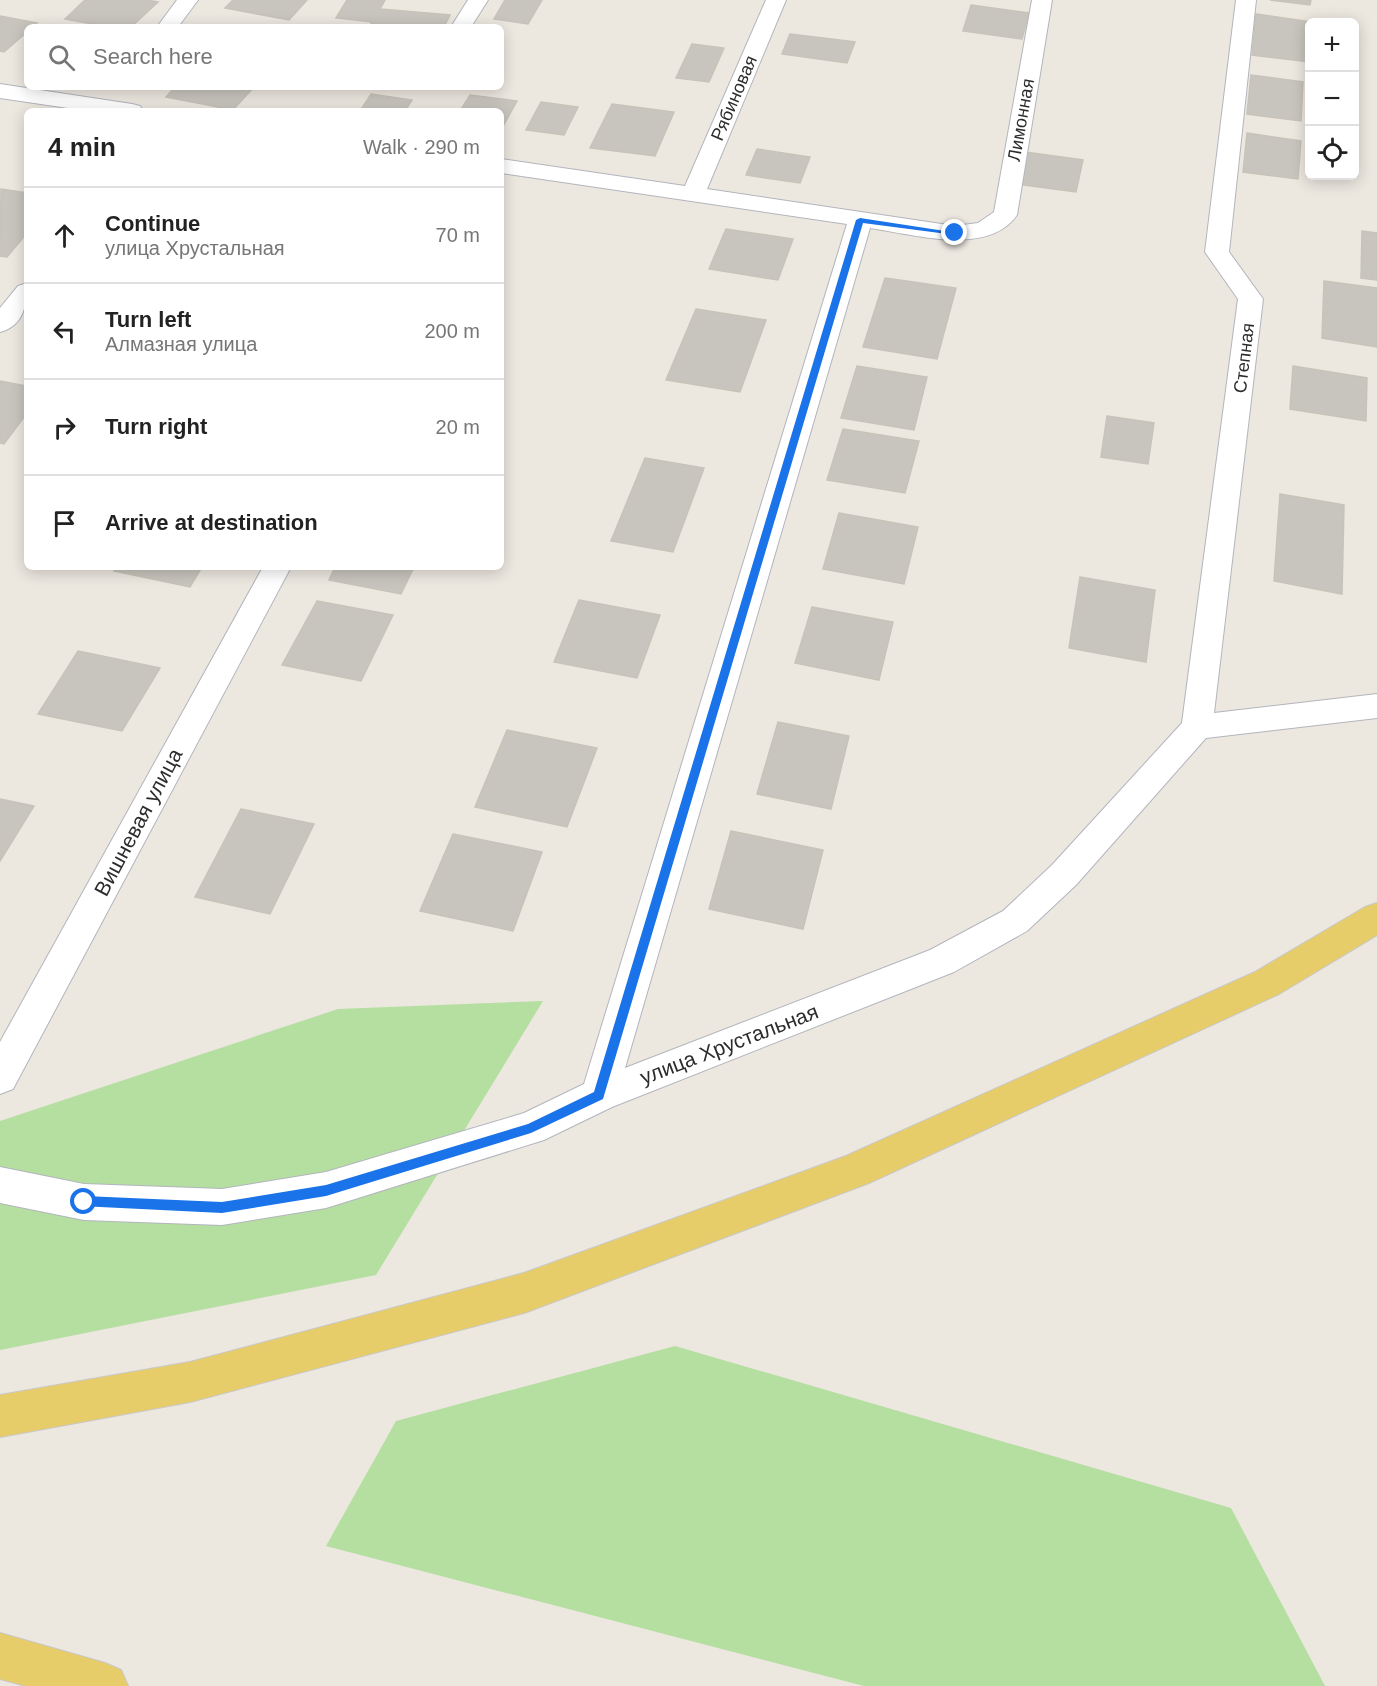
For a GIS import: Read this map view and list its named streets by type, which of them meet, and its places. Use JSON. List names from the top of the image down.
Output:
{
  "streets": {
    "street": [
      "Рябиновая",
      "Лимонная",
      "Степная",
      "Вишневая улица",
      "улица Хрустальная"
    ]
  },
  "crossings": [
    ["Степная", "улица Хрустальная"]
  ],
  "page": {
    "map_buttons": ["+", "−"],
    "search": "Search here",
    "heading": ["4 min", "Walk · 290 m"],
    "list": [
      ["Continue", "улица Хрустальная", "70 m"],
      ["Turn left", "Алмазная улица", "200 m"],
      ["Turn right", "20 m"],
      "Arrive at destination"
    ]
  }
}
